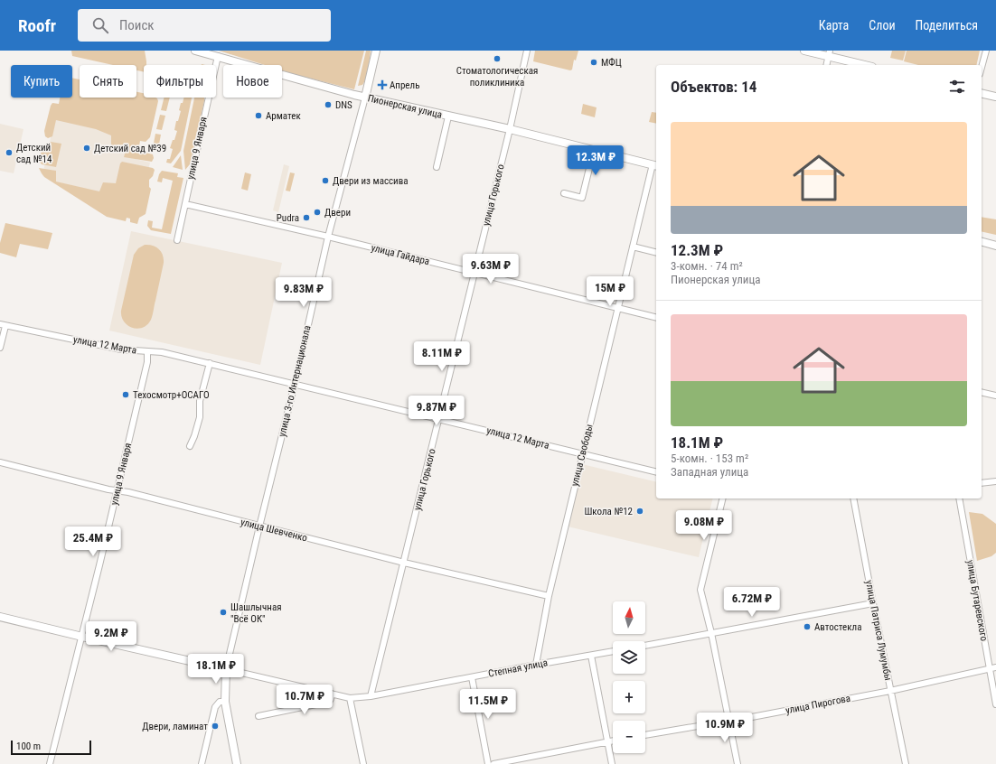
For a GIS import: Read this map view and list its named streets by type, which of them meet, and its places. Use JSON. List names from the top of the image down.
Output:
{
  "streets": {
    "main road": ["Пионерская улица", "улица 3-го Интернационала", "Степная улица"],
    "street": [
      "улица 9 Января",
      "улица Горького",
      "улица Гайдара",
      "улица 12 Марта",
      "улица Свободы",
      "улица Шевченко",
      "улица Бутаревского",
      "улица Патриса Лумумбы",
      "улица Пирогова"
    ]
  },
  "crossings": [
    ["Пионерская улица", "улица 9 Января"],
    ["Пионерская улица", "улица Горького"],
    ["Пионерская улица", "улица 3-го Интернационала"],
    ["Пионерская улица", "улица Свободы"],
    ["улица 9 Января", "улица Гайдара"],
    ["улица 9 Января", "улица 12 Марта"],
    ["улица 9 Января", "улица Шевченко"],
    ["улица 9 Января", "Степная улица"],
    ["улица Горького", "улица Гайдара"],
    ["улица Горького", "улица 12 Марта"],
    ["улица Горького", "улица Шевченко"],
    ["улица Горького", "Степная улица"],
    ["улица Гайдара", "улица 3-го Интернационала"],
    ["улица Гайдара", "улица Свободы"],
    ["улица 12 Марта", "улица 3-го Интернационала"],
    ["улица 12 Марта", "улица Свободы"],
    ["улица 3-го Интернационала", "улица Шевченко"],
    ["улица 3-го Интернационала", "Степная улица"],
    ["улица Свободы", "улица Шевченко"],
    ["улица Свободы", "Степная улица"],
    ["улица Бутаревского", "улица Пирогова"],
    ["улица Патриса Лумумбы", "улица Пирогова"]
  ],
  "places": {
    "other": [
      "Стоматологическая поликлиника",
      "МФЦ",
      "DNS",
      "Арматек",
      "Детский сад №39",
      "Детский сад №14",
      "Двери из массива",
      "Двери",
      "Pudra",
      "Техосмотр+ОСАГО",
      "Школа №12",
      "Шашлычная \"Всё ОК\"",
      "Автостекла",
      "Двери, ламинат"
    ],
    "health": ["Апрель"]
  },
  "scale_bar": "100 m",
  "north": "top",
  "page": {
    "header": "Roofr",
    "search": "Поиск",
    "nav": ["Карта", "Слои", "Поделиться"],
    "chip": [
      "Купить",
      "Снять",
      "Фильтры",
      "Новое"
    ],
    "heading": "Объектов: 14",
    "list": [
      {
        "name": "12.3M ₽",
        "note": "3-комн. · 74 m² · Пионерская улица"
      },
      {
        "name": "18.1M ₽",
        "note": "5-комн. · 153 m² · Западная улица"
      }
    ],
    "price": [
      "12.3M ₽",
      "9.63M ₽",
      "15M ₽",
      "9.83M ₽",
      "8.11M ₽",
      "9.87M ₽",
      "9.08M ₽",
      "25.4M ₽",
      "6.72M ₽",
      "9.2M ₽",
      "18.1M ₽",
      "10.7M ₽",
      "11.5M ₽",
      "10.9M ₽"
    ],
    "map_buttons": ["+", "−"],
    "scale": "100 m"
  }
}
